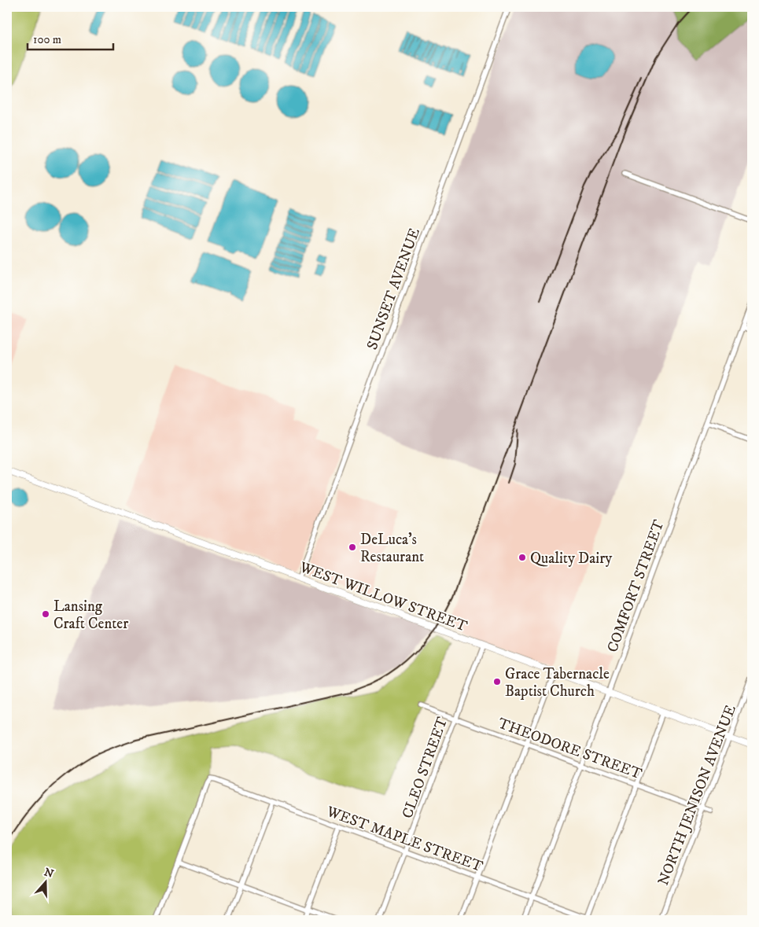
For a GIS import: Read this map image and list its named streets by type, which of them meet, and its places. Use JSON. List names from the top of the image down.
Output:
{
  "streets": {
    "street": [
      "SUNSET AVENUE",
      "COMFORT STREET",
      "WEST WILLOW STREET",
      "THEODORE STREET",
      "CLEO STREET",
      "NORTH JENISON AVENUE",
      "WEST MAPLE STREET"
    ]
  },
  "crossings": [
    ["SUNSET AVENUE", "WEST WILLOW STREET"],
    ["COMFORT STREET", "WEST WILLOW STREET"],
    ["COMFORT STREET", "THEODORE STREET"],
    ["COMFORT STREET", "WEST MAPLE STREET"],
    ["WEST WILLOW STREET", "CLEO STREET"],
    ["WEST WILLOW STREET", "NORTH JENISON AVENUE"],
    ["THEODORE STREET", "CLEO STREET"],
    ["THEODORE STREET", "NORTH JENISON AVENUE"],
    ["CLEO STREET", "WEST MAPLE STREET"]
  ],
  "places": [
    "DeLuca's Restaurant",
    "Quality Dairy",
    "Lansing Craft Center",
    "Grace Tabernacle Baptist Church"
  ],
  "scale_bar": "100 m",
  "north": "top"
}
